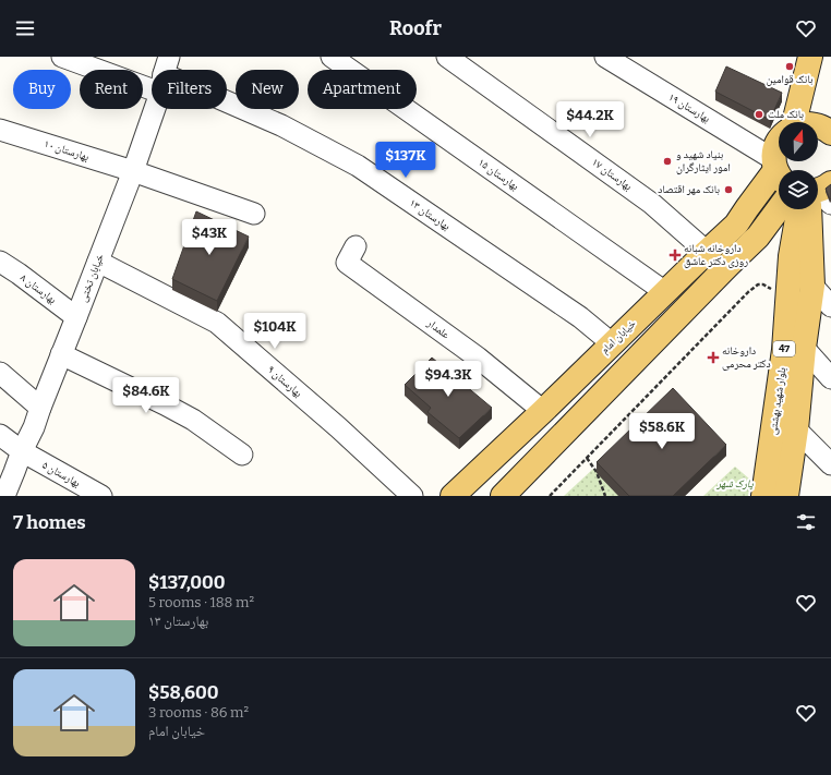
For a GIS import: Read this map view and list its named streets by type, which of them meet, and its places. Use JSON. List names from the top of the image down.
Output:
{
  "streets": {
    "main road": ["خیابان امام", "47", "بلوار شهید بهشتی"],
    "street": [
      "بهارستان ۱۹",
      "بهارستان ۱۰",
      "بهارستان ۱۵",
      "بهارستان ۱۷",
      "بهارستان ۱۳",
      "خیابان تختی",
      "بهارستان ۸",
      "علمدار",
      "بهارستان ۹",
      "بهارستان ۵"
    ]
  },
  "crossings": [
    ["بهارستان ۱۹", "خیابان امام"],
    ["بهارستان ۱۰", "خیابان تختی"],
    ["بهارستان ۱۵", "خیابان امام"],
    ["بهارستان ۱۷", "خیابان امام"],
    ["بهارستان ۱۳", "خیابان امام"],
    ["خیابان تختی", "بهارستان ۸"],
    ["خیابان تختی", "بهارستان ۹"],
    ["خیابان تختی", "بهارستان ۵"],
    ["علمدار", "خیابان امام"]
  ],
  "parks": ["پارک شهر"],
  "places": {
    "other": [
      "بانک قوامین",
      "بانک ملت",
      "بنیاد شهید و امور ایثارگران",
      "بانک مهر اقتصاد"
    ],
    "health": ["داروخانه شبانه روزی دکتر عاشق", "داروخانه دکتر محرمی"]
  },
  "north": "top",
  "page": {
    "header": "Roofr",
    "chip": [
      "Buy",
      "Rent",
      "Filters",
      "New",
      "Apartment"
    ],
    "price": [
      "$44.2K",
      "$137K",
      "$43K",
      "$104K",
      "$94.3K",
      "$84.6K",
      "$58.6K"
    ],
    "heading": "7 homes",
    "list": [
      {
        "name": "$137,000",
        "note": "5 rooms · 188 m² · بهارستان ۱۳"
      },
      {
        "name": "$58,600",
        "note": "3 rooms · 86 m² · خیابان امام"
      }
    ]
  }
}
